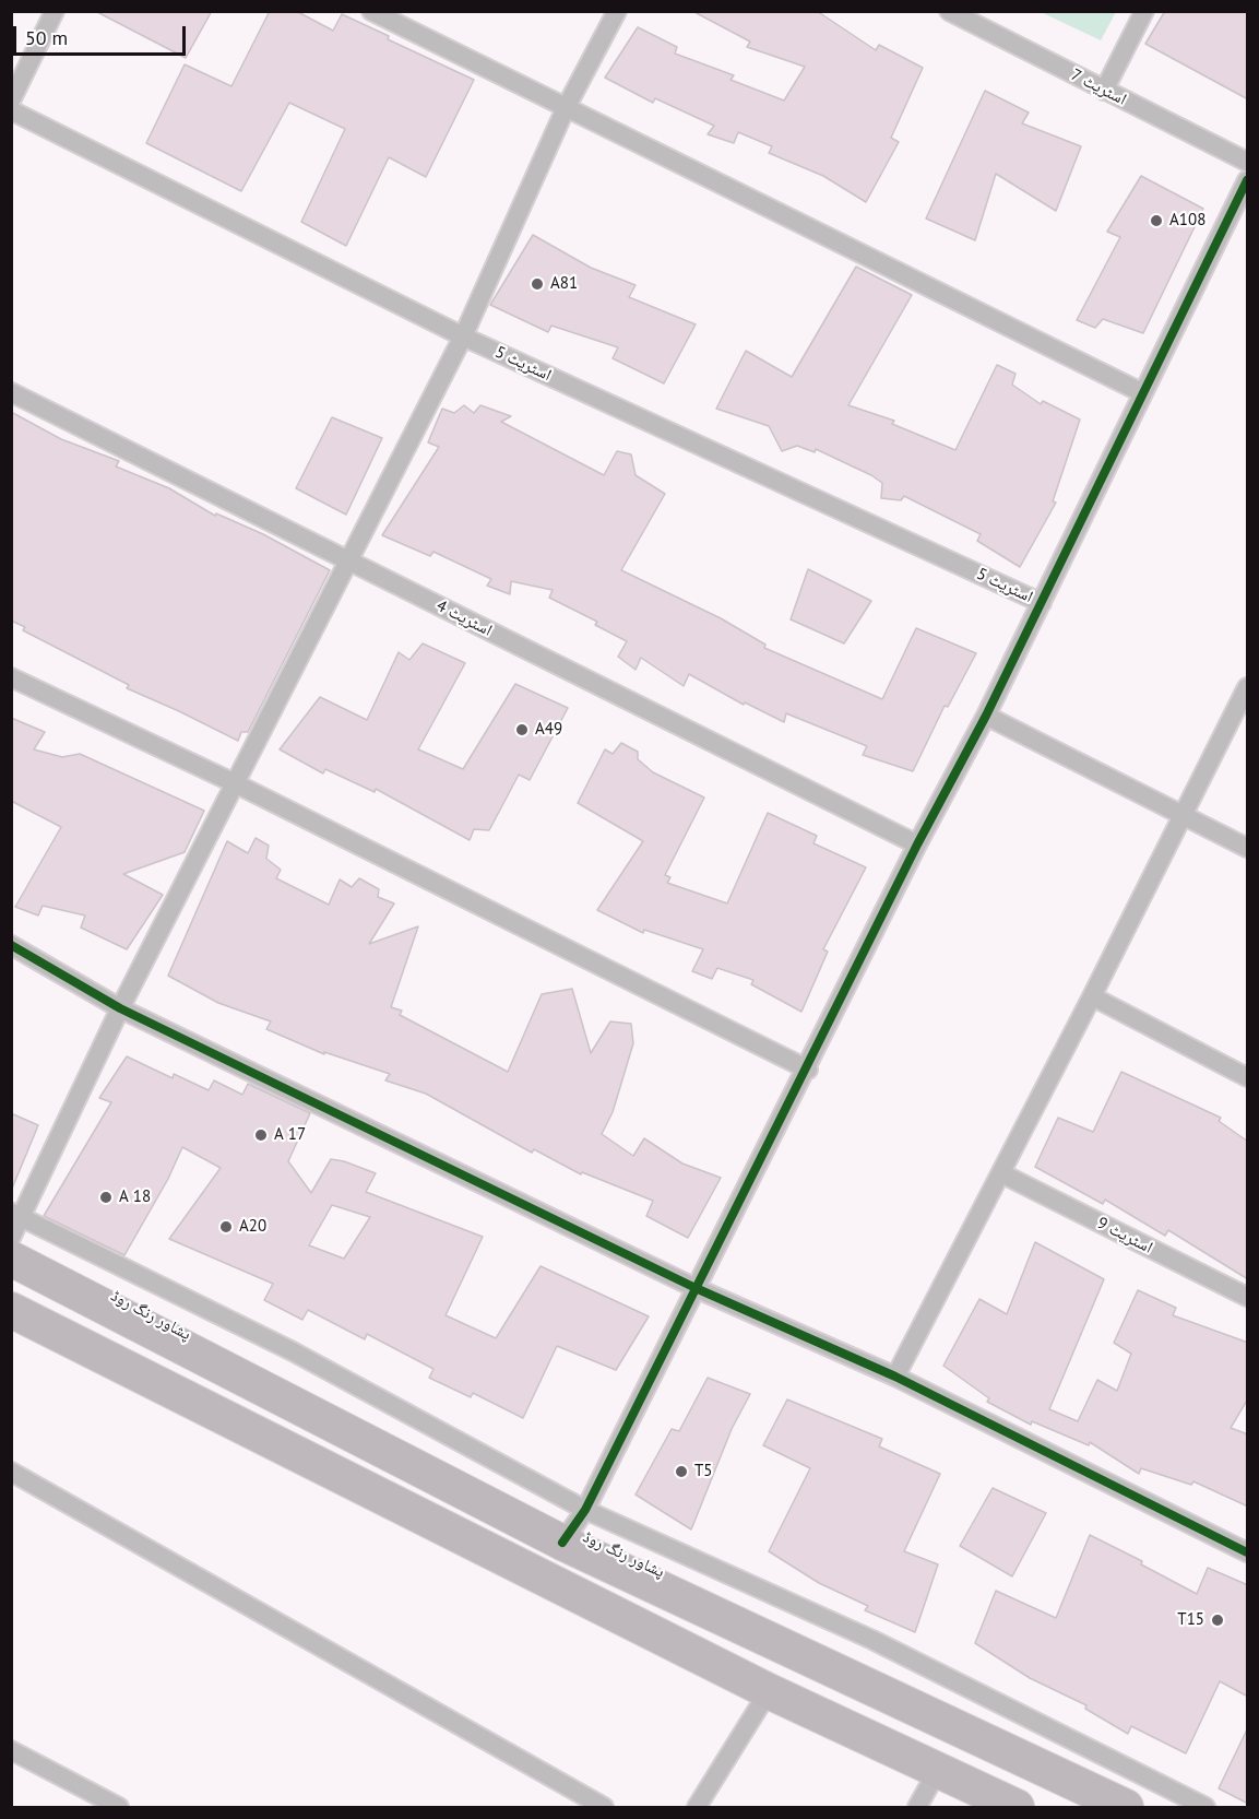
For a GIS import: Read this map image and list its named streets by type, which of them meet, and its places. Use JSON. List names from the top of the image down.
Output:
{
  "streets": {
    "highway": ["پشاور رنگ روڈ"],
    "street": [
      "اسٹریٹ 7",
      "اسٹریٹ 5",
      "اسٹریٹ 4",
      "اسٹریٹ 9"
    ]
  },
  "places": [
    "A108",
    "A81",
    "A49",
    "A 17",
    "A 18",
    "A20",
    "T5",
    "T15"
  ],
  "scale_bar": "50 m"
}
